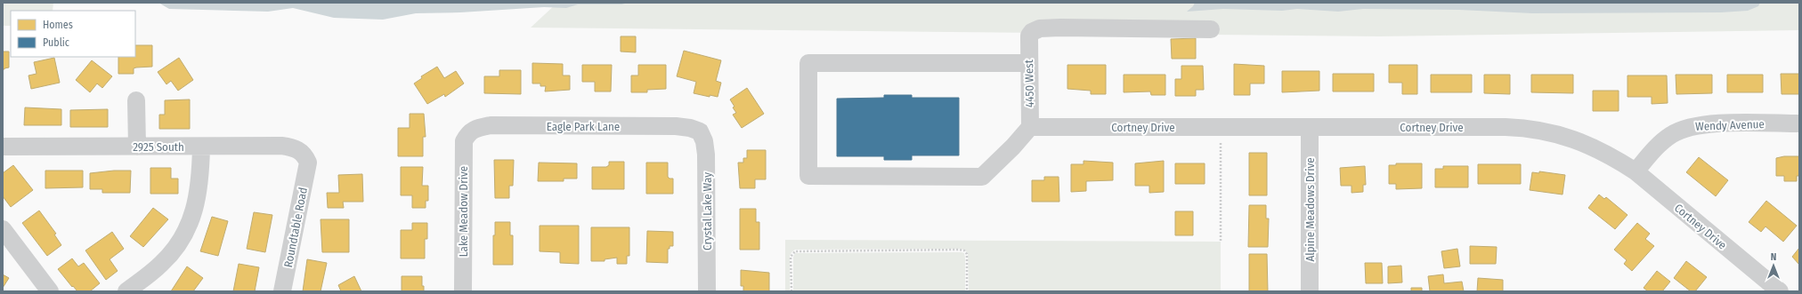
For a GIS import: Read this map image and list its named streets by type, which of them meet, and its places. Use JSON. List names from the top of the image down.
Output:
{
  "streets": {
    "street": [
      "4450 West",
      "Wendy Avenue",
      "Eagle Park Lane",
      "Cortney Drive",
      "2925 South",
      "Alpine Meadows Drive",
      "Lake Meadow Drive",
      "Crystal Lake Way",
      "Roundtable Road"
    ]
  },
  "crossings": [
    ["4450 West", "Cortney Drive"],
    ["Wendy Avenue", "Cortney Drive"],
    ["Eagle Park Lane", "Lake Meadow Drive"],
    ["Eagle Park Lane", "Crystal Lake Way"],
    ["Cortney Drive", "Alpine Meadows Drive"],
    ["2925 South", "Roundtable Road"]
  ],
  "legend": ["Homes", "Public"],
  "north": "top"
}
